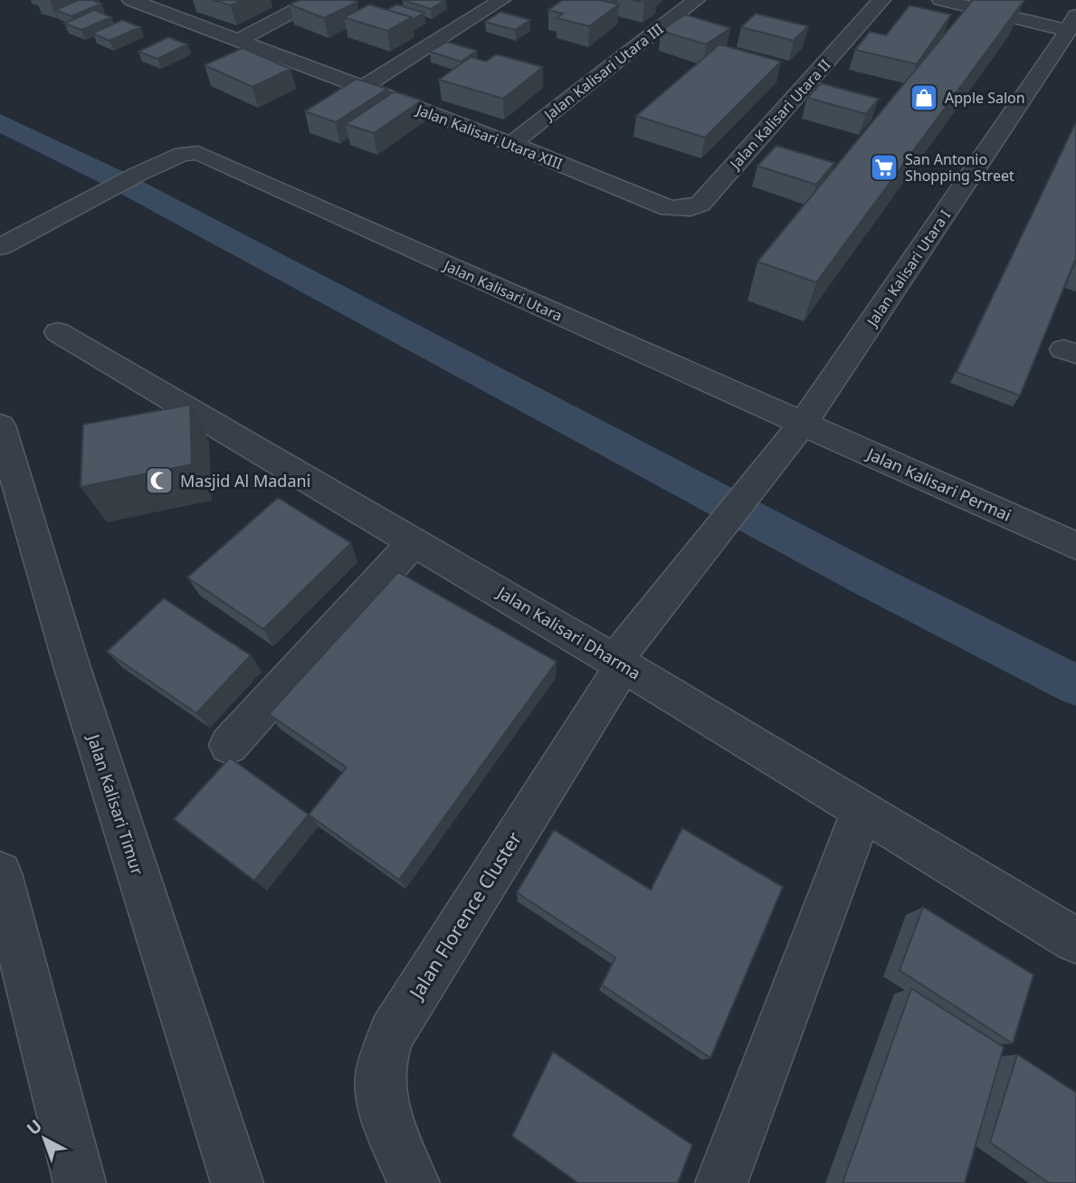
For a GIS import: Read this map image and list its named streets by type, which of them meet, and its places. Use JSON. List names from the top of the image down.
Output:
{
  "streets": {
    "street": [
      "Jalan Kalisari Utara III",
      "Jalan Kalisari Utara II",
      "Jalan Kalisari Utara XIII",
      "Jalan Kalisari Utara I",
      "Jalan Kalisari Utara",
      "Jalan Kalisari Permai",
      "Jalan Kalisari Dharma",
      "Jalan Kalisari Timur",
      "Jalan Florence Cluster"
    ]
  },
  "crossings": [
    ["Jalan Kalisari Utara III", "Jalan Kalisari Utara XIII"],
    ["Jalan Kalisari Utara II", "Jalan Kalisari Utara XIII"],
    ["Jalan Kalisari Utara I", "Jalan Kalisari Utara"],
    ["Jalan Kalisari Utara I", "Jalan Kalisari Permai"],
    ["Jalan Kalisari Utara I", "Jalan Florence Cluster"],
    ["Jalan Kalisari Utara", "Jalan Kalisari Permai"],
    ["Jalan Kalisari Dharma", "Jalan Florence Cluster"]
  ],
  "places": {
    "shop": ["Apple Salon"],
    "supermarket": ["San Antonio Shopping Street"],
    "mosque": ["Masjid Al Madani"]
  },
  "north": "top left"
}
